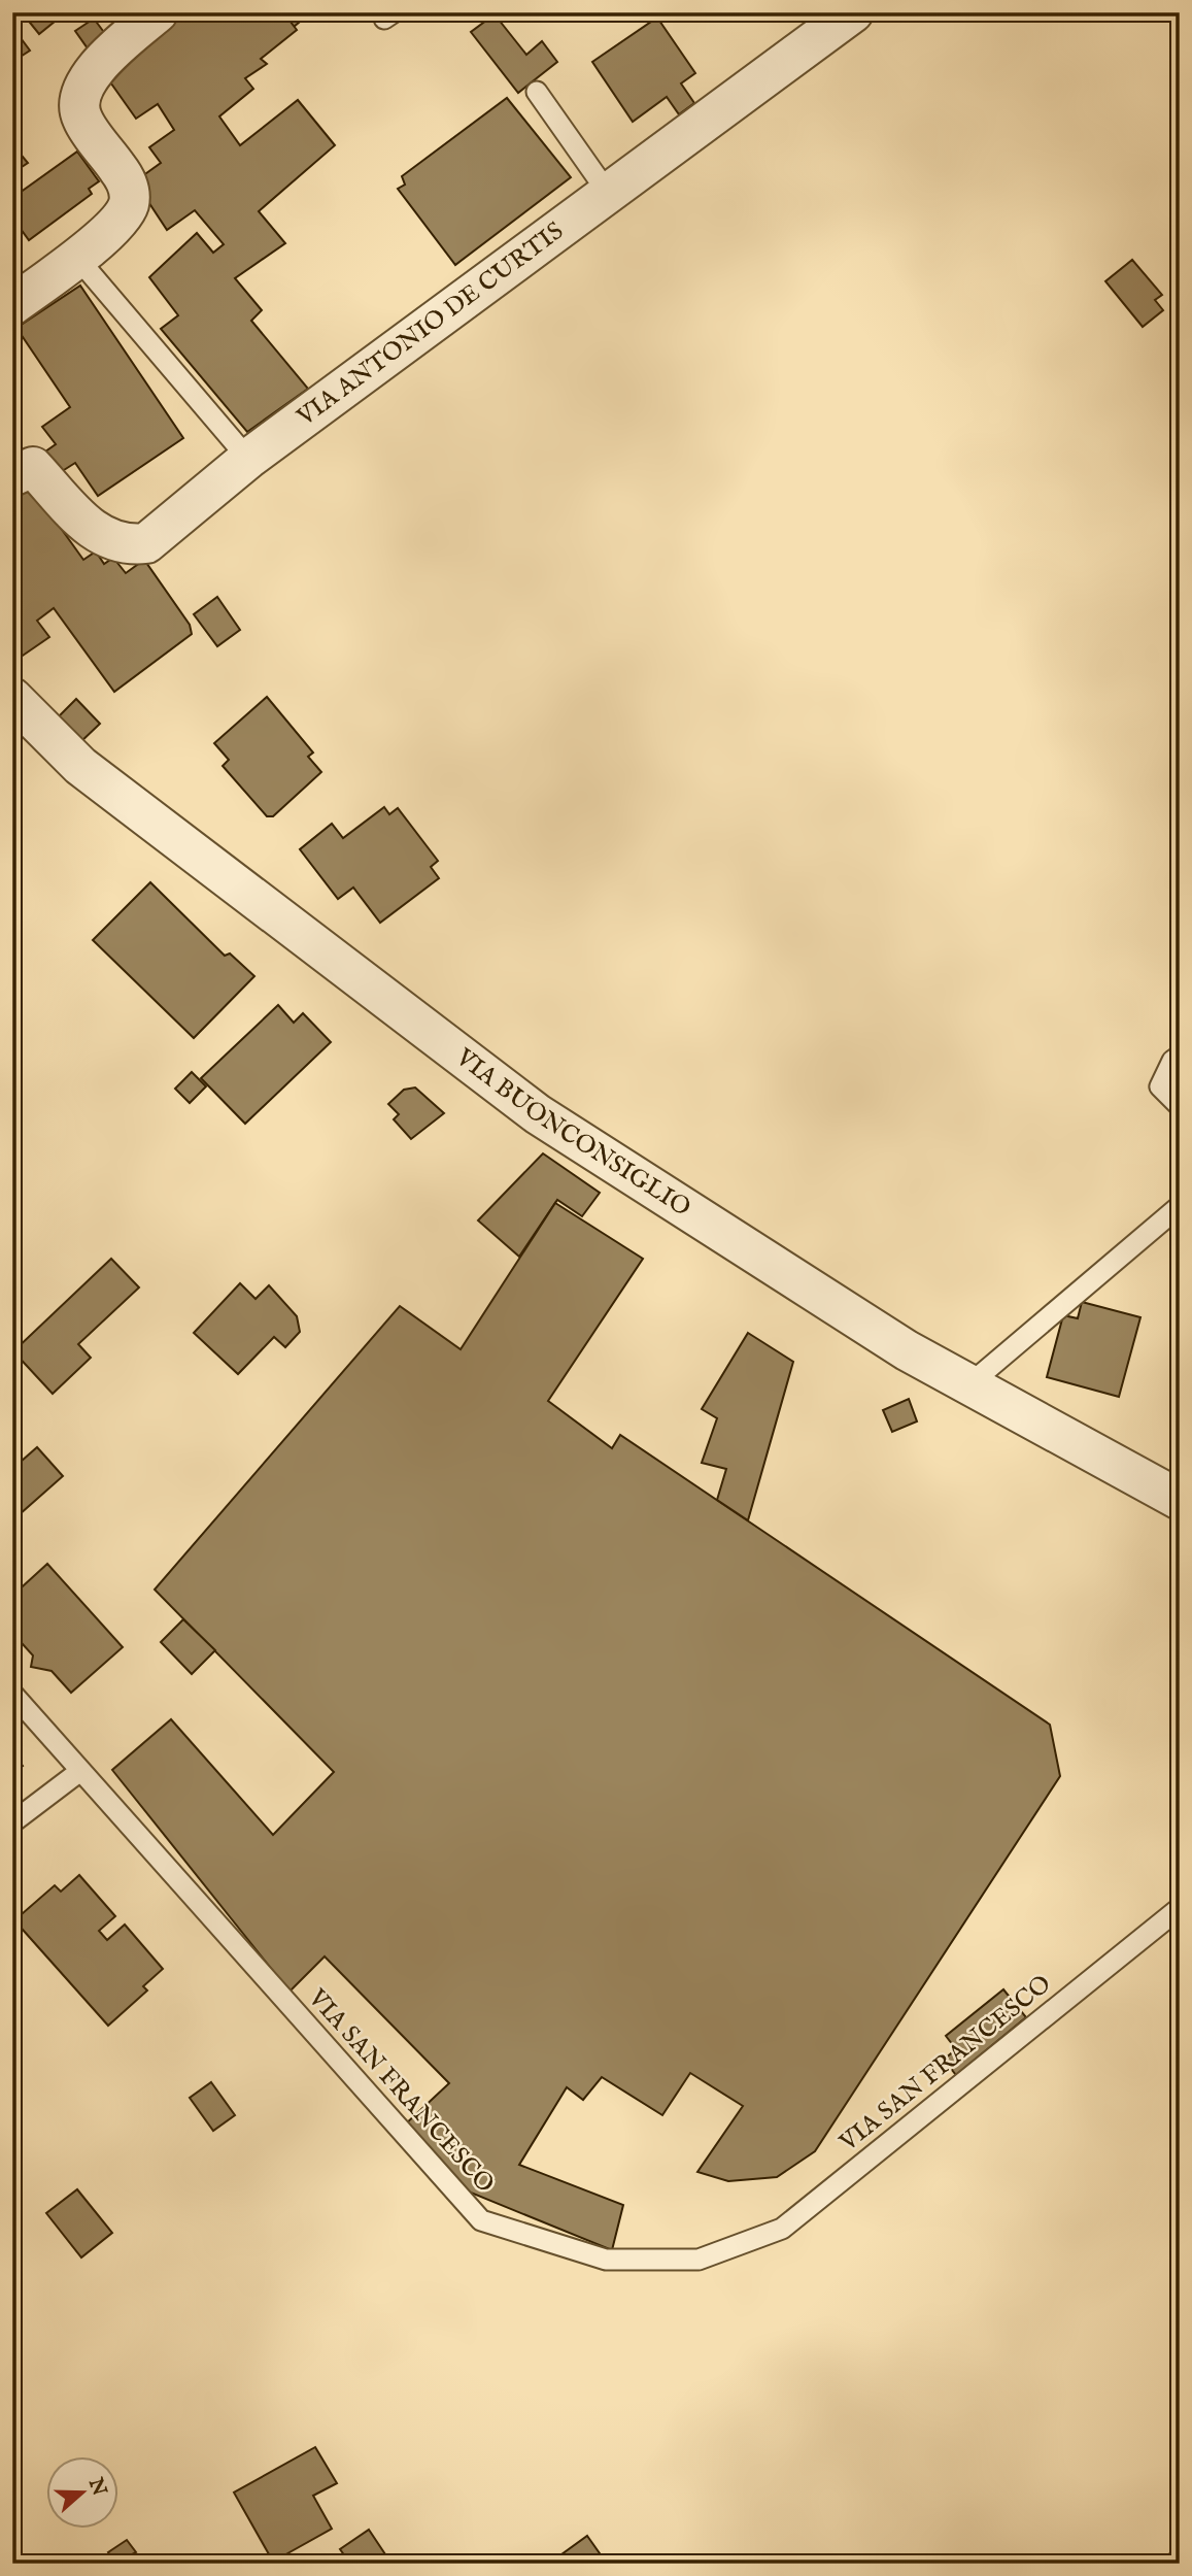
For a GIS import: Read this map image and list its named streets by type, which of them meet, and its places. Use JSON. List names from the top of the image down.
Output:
{
  "streets": {
    "street": ["VIA ANTONIO DE CURTIS", "VIA BUONCONSIGLIO"],
    "lane": ["VIA SAN FRANCESCO"]
  },
  "north": "right"
}
